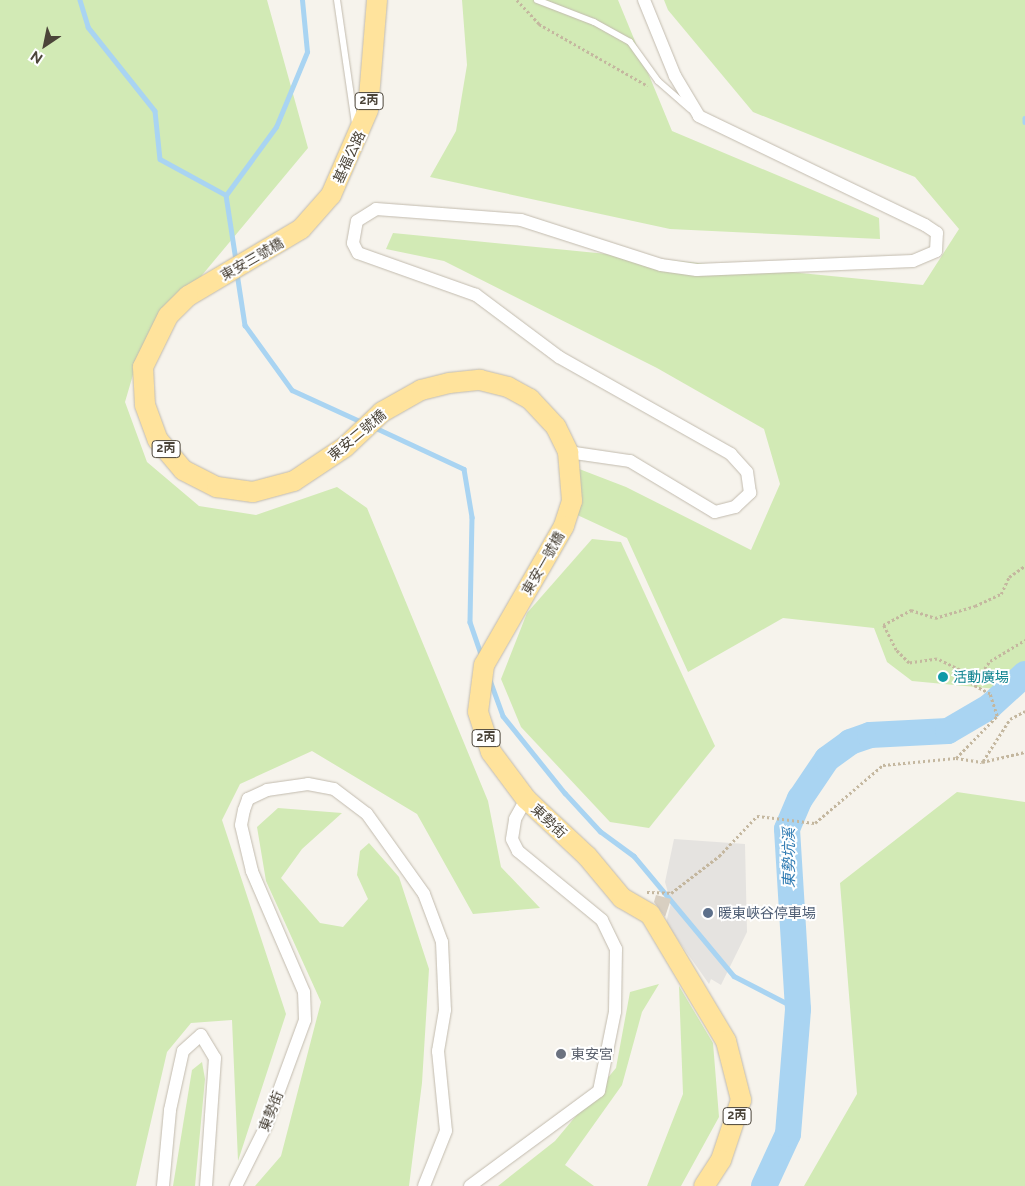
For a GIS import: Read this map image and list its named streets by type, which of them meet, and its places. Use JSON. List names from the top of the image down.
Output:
{
  "streets": {
    "main road": [
      "2丙",
      "基福公路",
      "東安三號橋",
      "東安二號橋",
      "東安一號橋",
      "東勢街"
    ]
  },
  "crossings": [
    ["基福公路", "東安三號橋"],
    ["東安三號橋", "東安二號橋"],
    ["東安二號橋", "東安一號橋"],
    ["東安一號橋", "東勢街"]
  ],
  "water": ["東勢坑溪"],
  "places": ["活動廣場", "暖東峽谷停車場", "東安宮"],
  "north": "bottom left"
}
